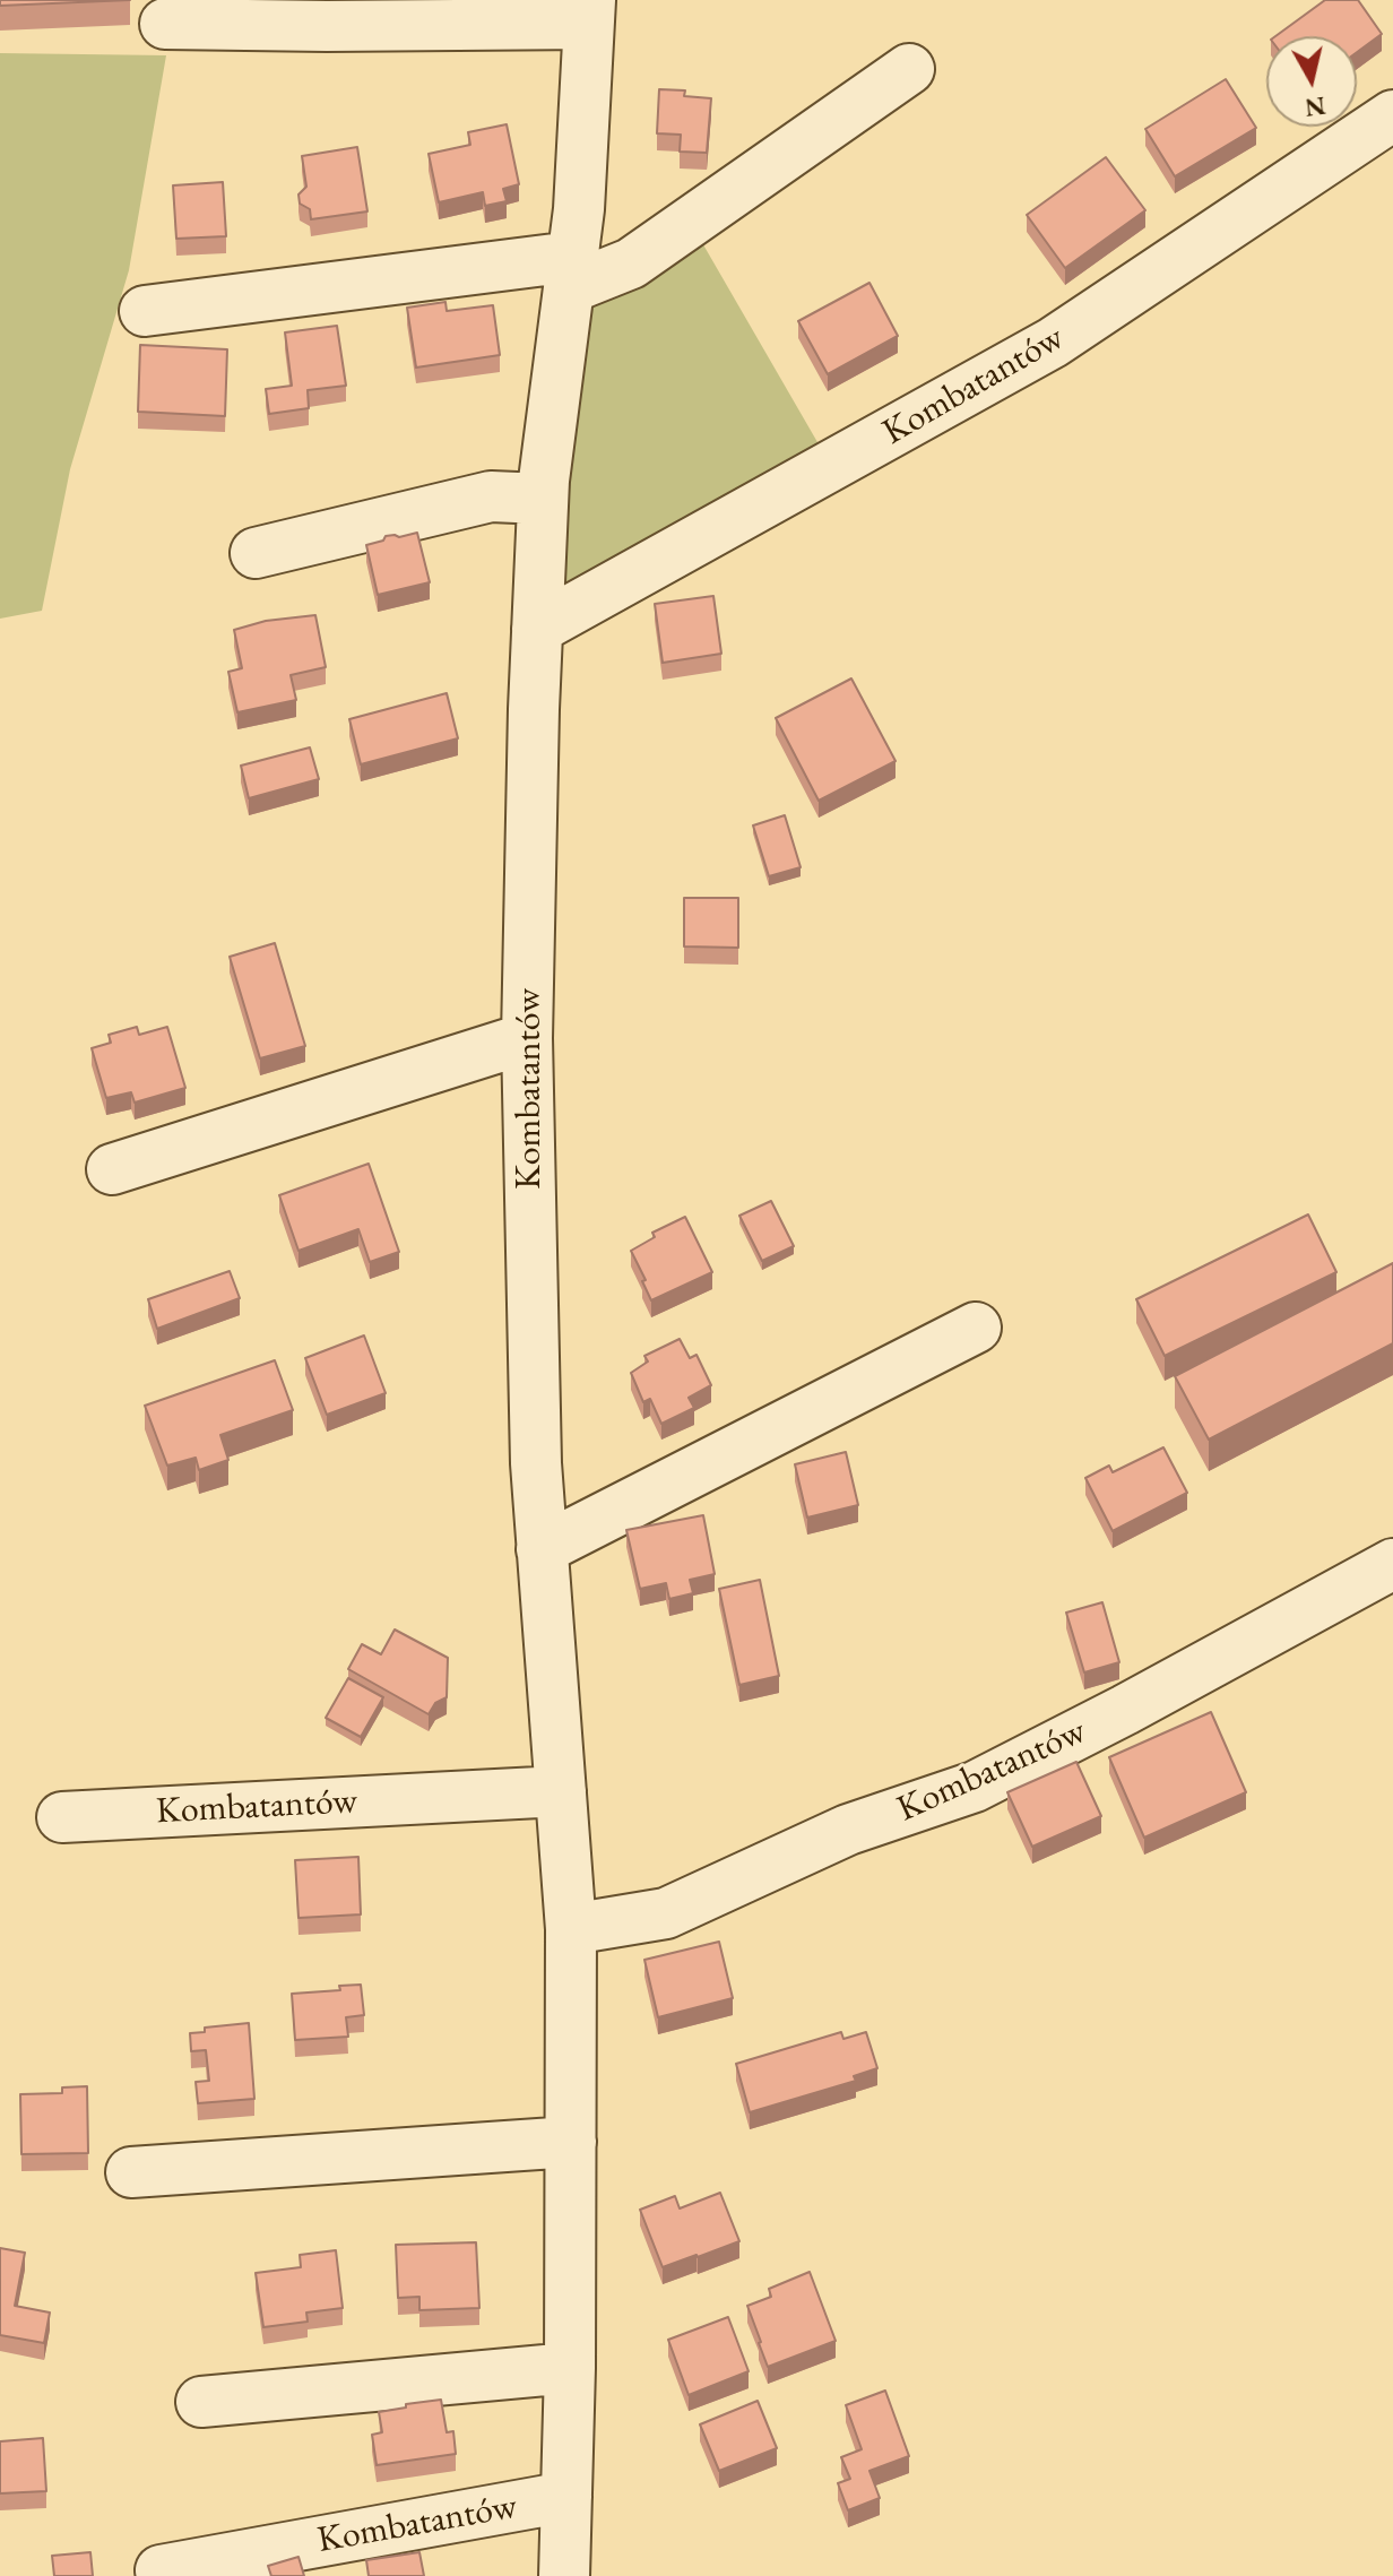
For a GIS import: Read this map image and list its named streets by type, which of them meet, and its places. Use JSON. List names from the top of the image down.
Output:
{
  "streets": {
    "street": ["Kombatantów"]
  },
  "north": "bottom"
}
